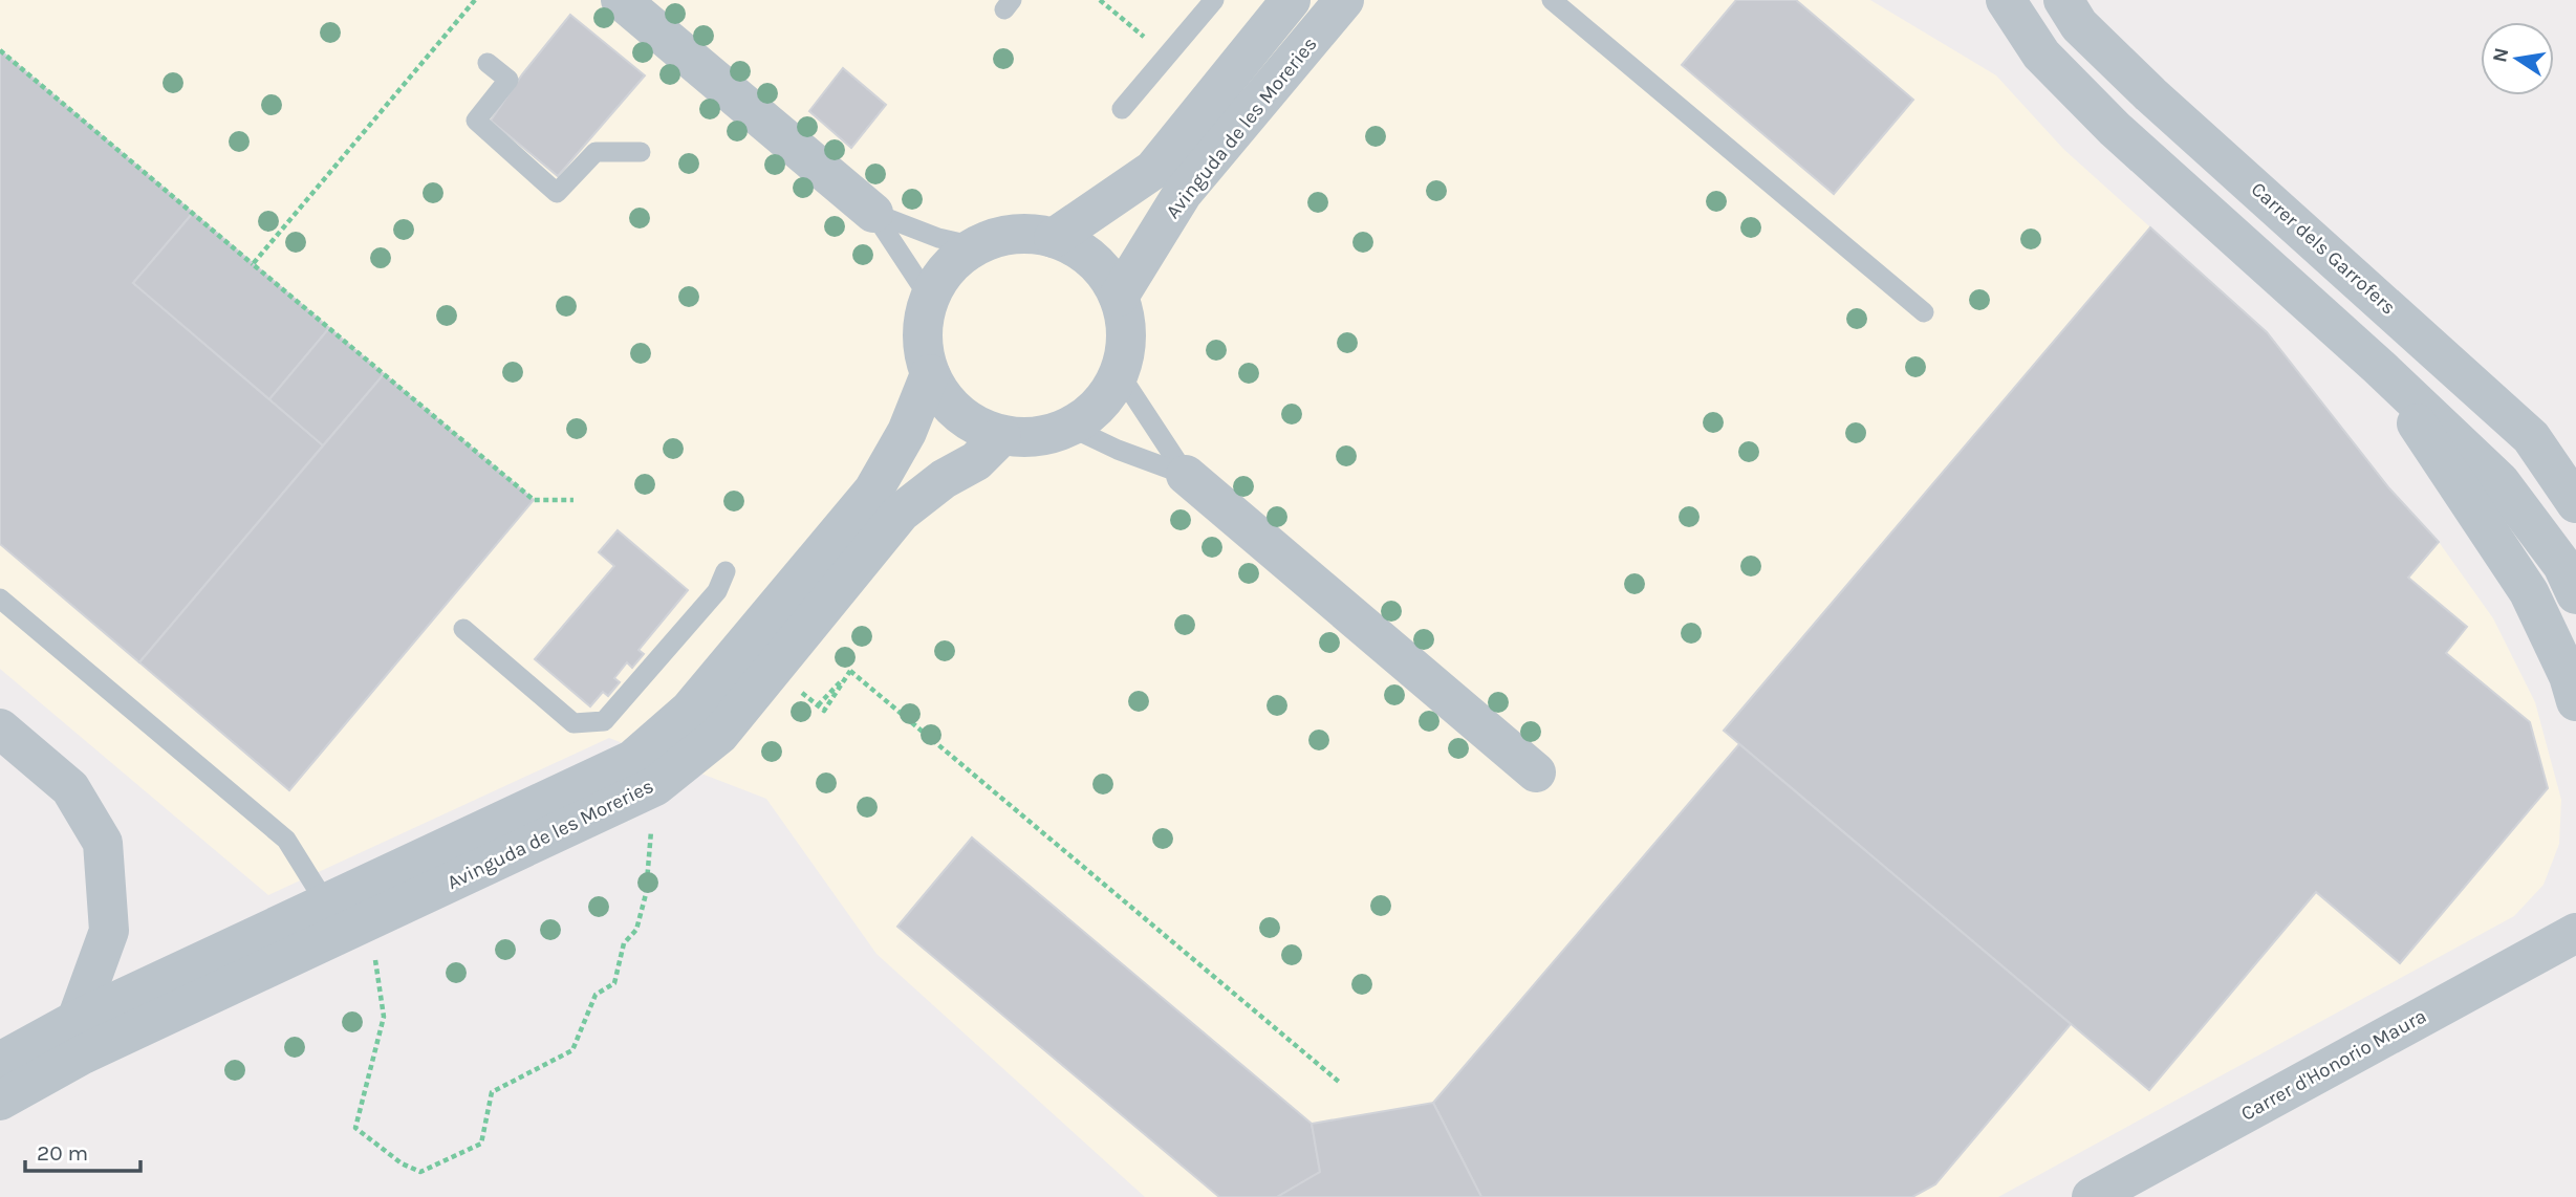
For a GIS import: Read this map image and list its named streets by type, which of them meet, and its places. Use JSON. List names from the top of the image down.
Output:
{
  "streets": {
    "street": ["Avinguda de les Moreries", "Carrer dels Garrofers", "Carrer d'Honorio Maura"]
  },
  "scale_bar": "20 m",
  "north": "left"
}
